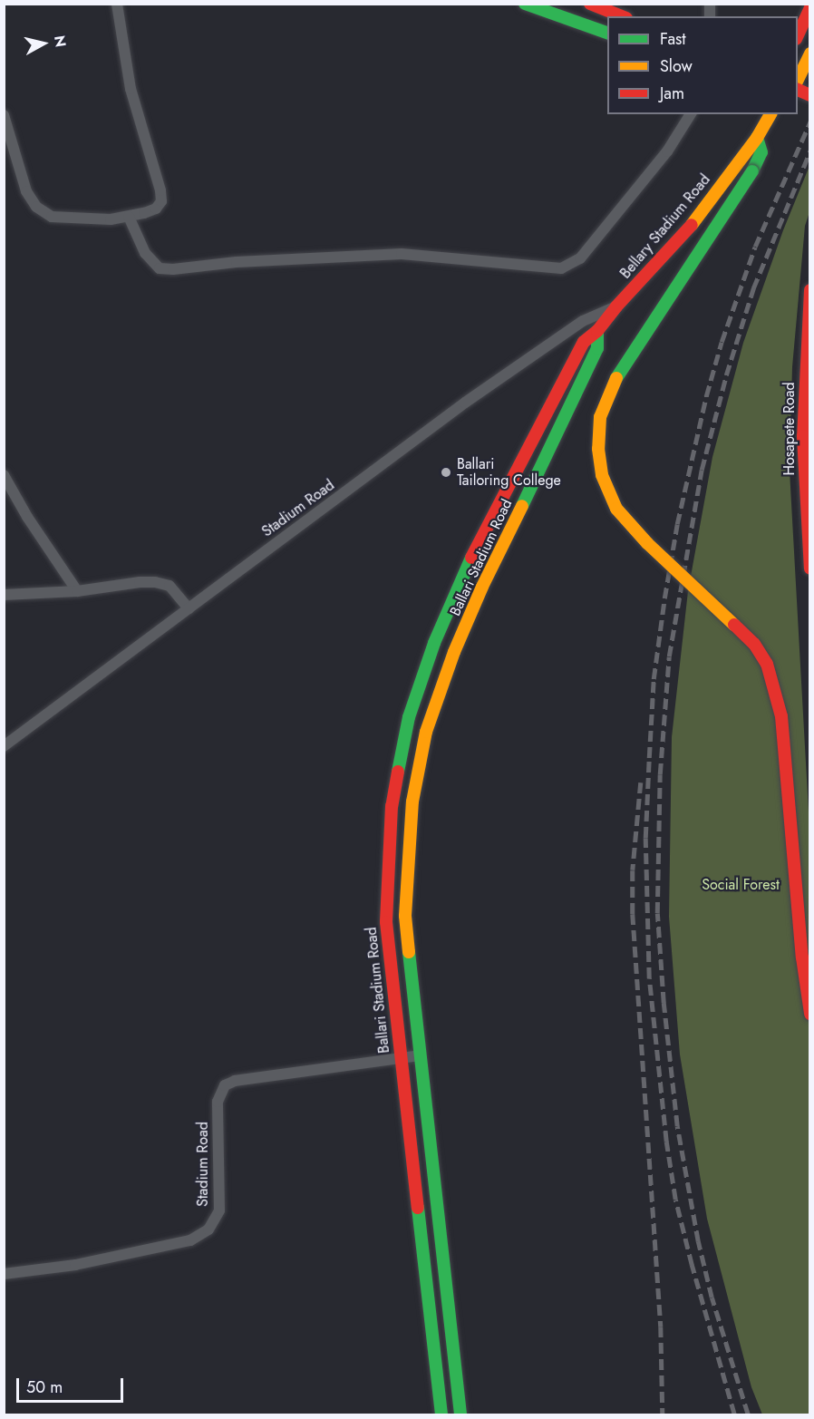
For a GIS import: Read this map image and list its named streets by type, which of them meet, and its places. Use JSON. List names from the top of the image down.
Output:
{
  "streets": {
    "main road": ["Bellary Stadium Road", "Hosapete Road", "Ballari Stadium Road"],
    "street": ["Stadium Road"]
  },
  "crossings": [
    ["Bellary Stadium Road", "Stadium Road"],
    ["Bellary Stadium Road", "Ballari Stadium Road"],
    ["Stadium Road", "Ballari Stadium Road"]
  ],
  "parks": ["Social Forest"],
  "places": ["Ballari Tailoring College"],
  "legend": ["Fast", "Slow", "Jam"],
  "scale_bar": "50 m",
  "north": "right"
}
